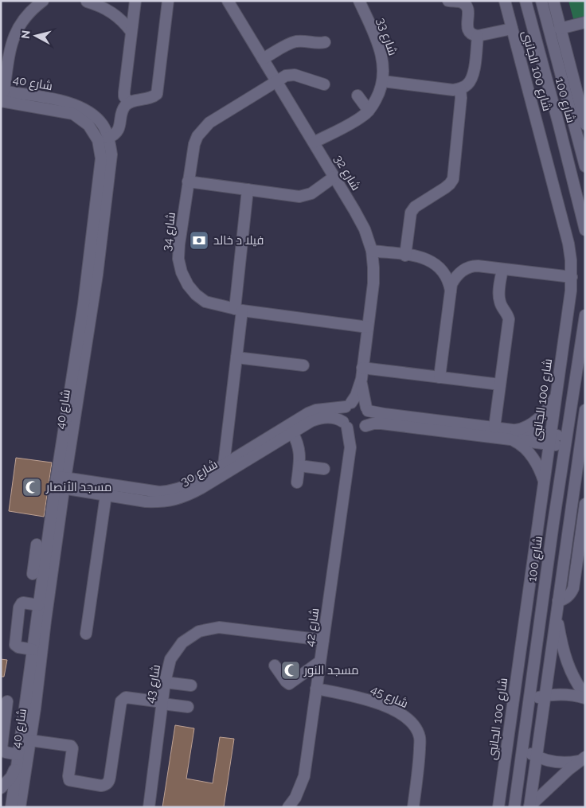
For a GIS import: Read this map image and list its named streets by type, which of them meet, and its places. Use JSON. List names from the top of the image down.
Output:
{
  "streets": {
    "street": [
      "شارع 33",
      "شارع 100 الجانبى",
      "شارع 40",
      "شارع 100",
      "شارع 32",
      "شارع 34",
      "شارع 30",
      "شارع 42",
      "شارع 43",
      "شارع 45"
    ]
  },
  "crossings": [
    ["شارع 33", "شارع 32"],
    ["شارع 40", "شارع 30"],
    ["شارع 32", "شارع 34"],
    ["شارع 32", "شارع 30"],
    ["شارع 32", "شارع 42"],
    ["شارع 30", "شارع 42"],
    ["شارع 42", "شارع 43"],
    ["شارع 42", "شارع 45"]
  ],
  "places": {
    "bank": ["فيلا د خالد"],
    "mosque": ["مسجد الأنصار", "مسجد النور"]
  },
  "north": "left"
}
